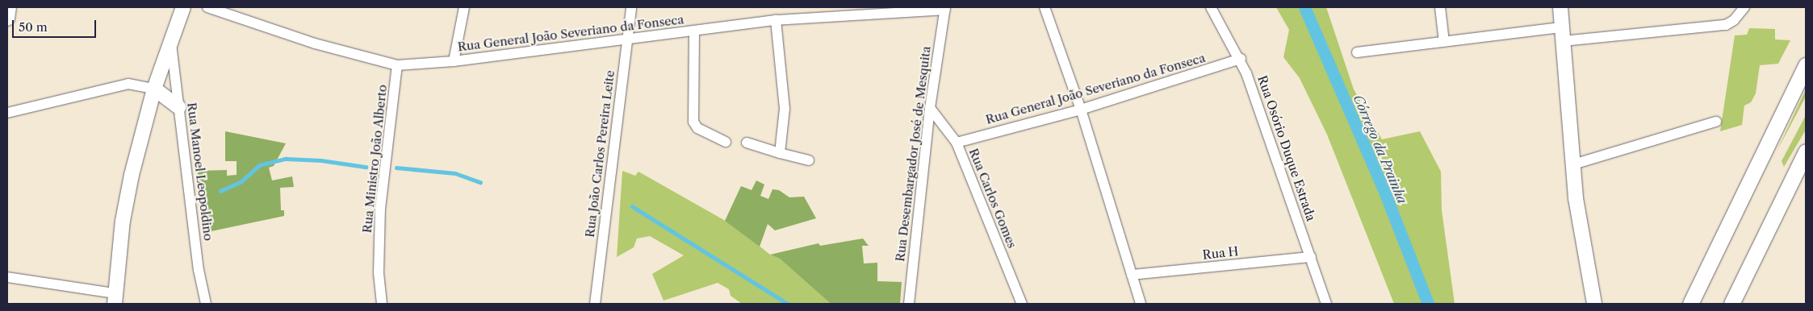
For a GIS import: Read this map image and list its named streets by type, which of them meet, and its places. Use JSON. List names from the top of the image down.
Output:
{
  "streets": {
    "street": [
      "Rua General João Severiano da Fonseca",
      "Rua Osório Duque Estrada",
      "Rua João Carlos Pereira Leite",
      "Rua Desembargador José de Mesquita",
      "Rua Ministro João Alberto",
      "Rua Manoel Leopoldino",
      "Rua Carlos Gomes",
      "Rua H"
    ]
  },
  "crossings": [
    ["Rua General João Severiano da Fonseca", "Rua Osório Duque Estrada"],
    ["Rua General João Severiano da Fonseca", "Rua João Carlos Pereira Leite"],
    ["Rua General João Severiano da Fonseca", "Rua Desembargador José de Mesquita"],
    ["Rua General João Severiano da Fonseca", "Rua Ministro João Alberto"],
    ["Rua General João Severiano da Fonseca", "Rua Carlos Gomes"],
    ["Rua Osório Duque Estrada", "Rua H"],
    ["Rua Desembargador José de Mesquita", "Rua Carlos Gomes"]
  ],
  "water": ["Córrego da Prainha"],
  "scale_bar": "50 m"
}
